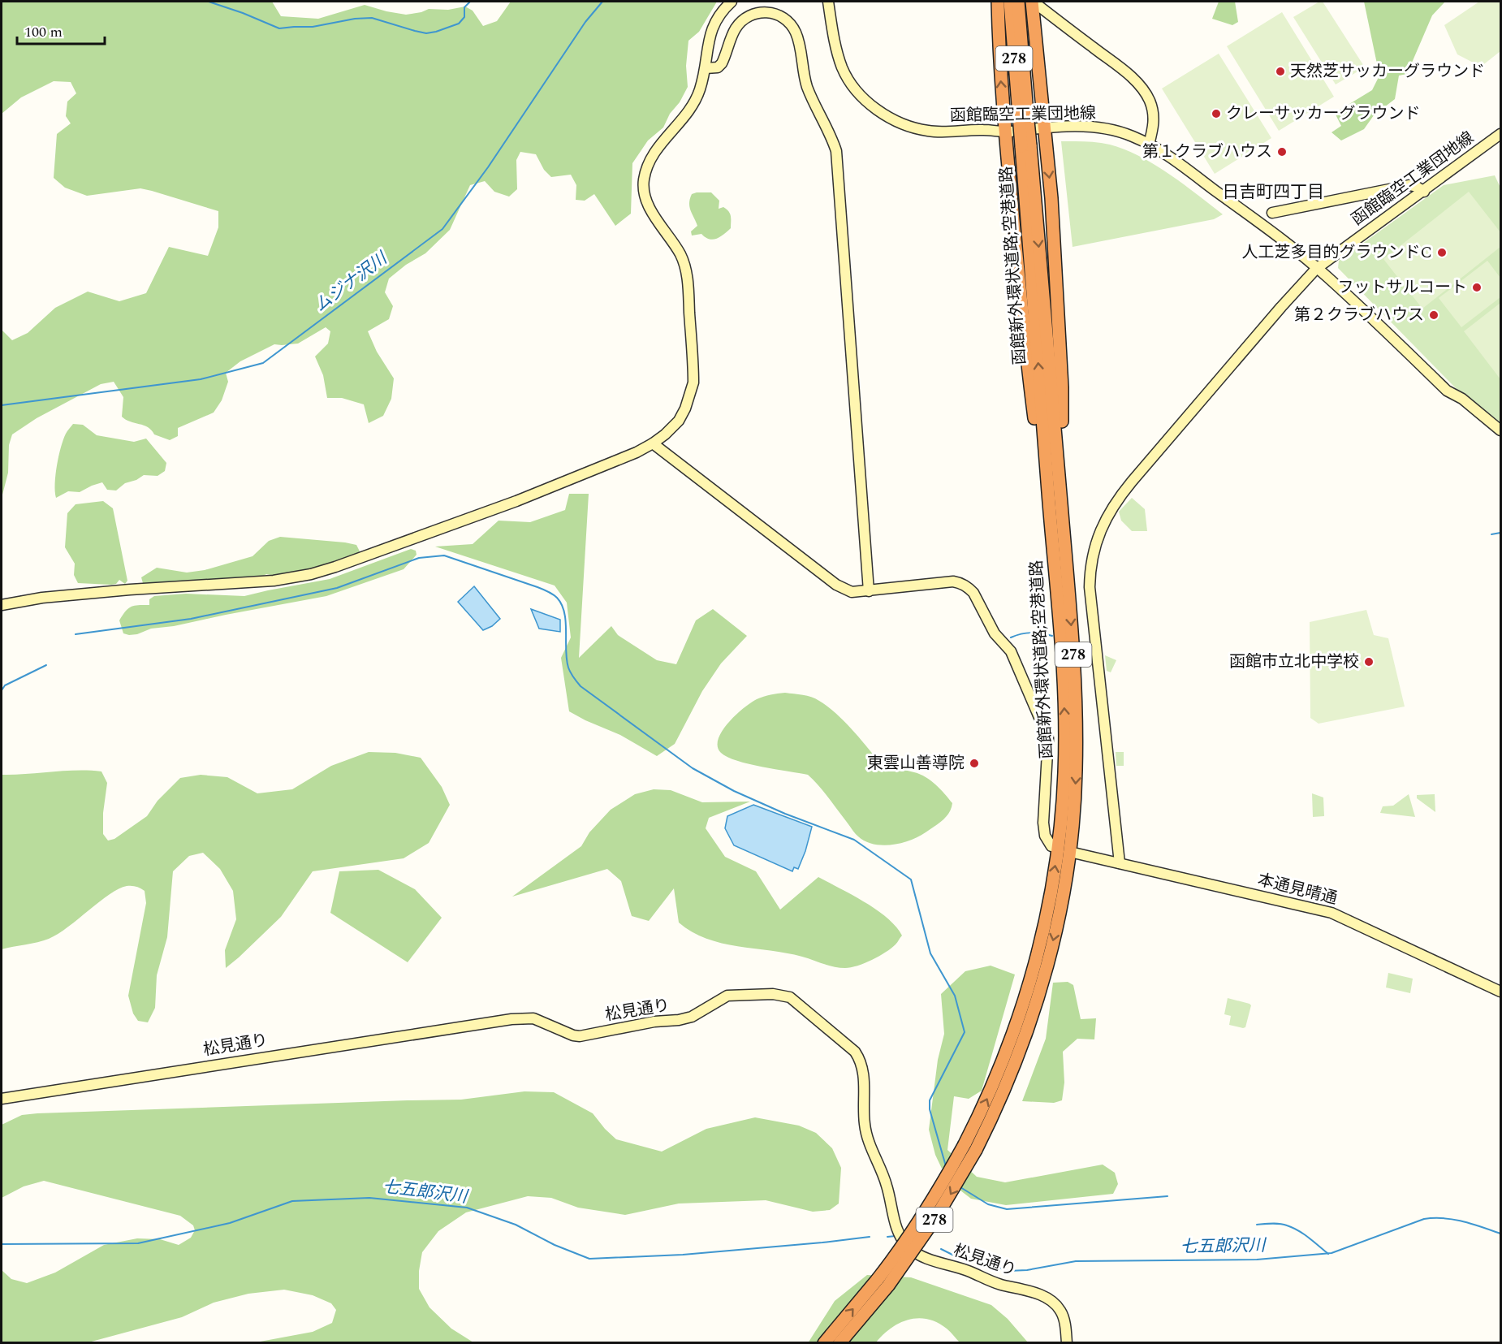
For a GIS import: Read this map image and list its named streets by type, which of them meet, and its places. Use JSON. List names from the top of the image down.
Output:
{
  "streets": {
    "highway": ["278", "函館新外環状道路;空港道路"],
    "street": ["函館臨空工業団地線", "本通見晴通", "松見通り"]
  },
  "districts": ["日吉町四丁目"],
  "water": ["ムジナ沢川", "七五郎沢川"],
  "places": [
    "天然芝サッカーグラウンド",
    "クレーサッカーグラウンド",
    "第１クラブハウス",
    "人工芝多目的グラウンドC",
    "フットサルコート",
    "第２クラブハウス",
    "函館市立北中学校",
    "東雲山善導院"
  ],
  "scale_bar": "100 m"
}
